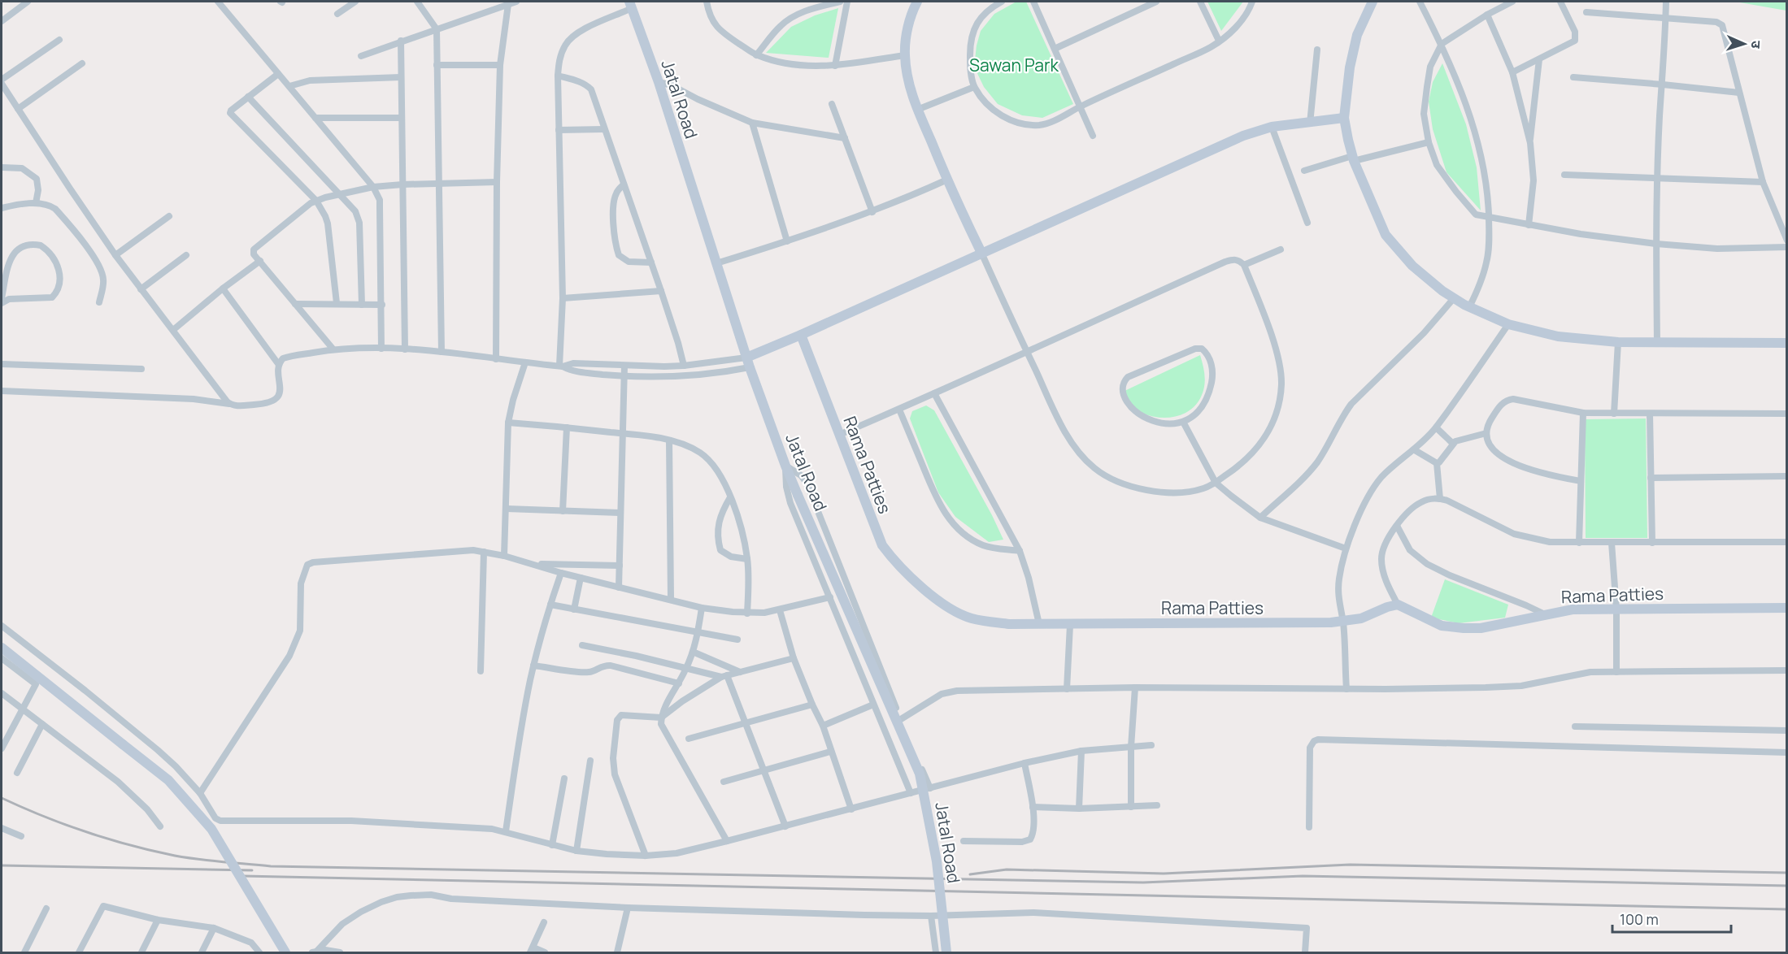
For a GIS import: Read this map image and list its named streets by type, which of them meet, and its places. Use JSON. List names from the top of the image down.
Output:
{
  "streets": {
    "street": ["Jatal Road", "Rama Patties"]
  },
  "parks": ["Sawan Park"],
  "scale_bar": "100 m",
  "north": "right"
}
